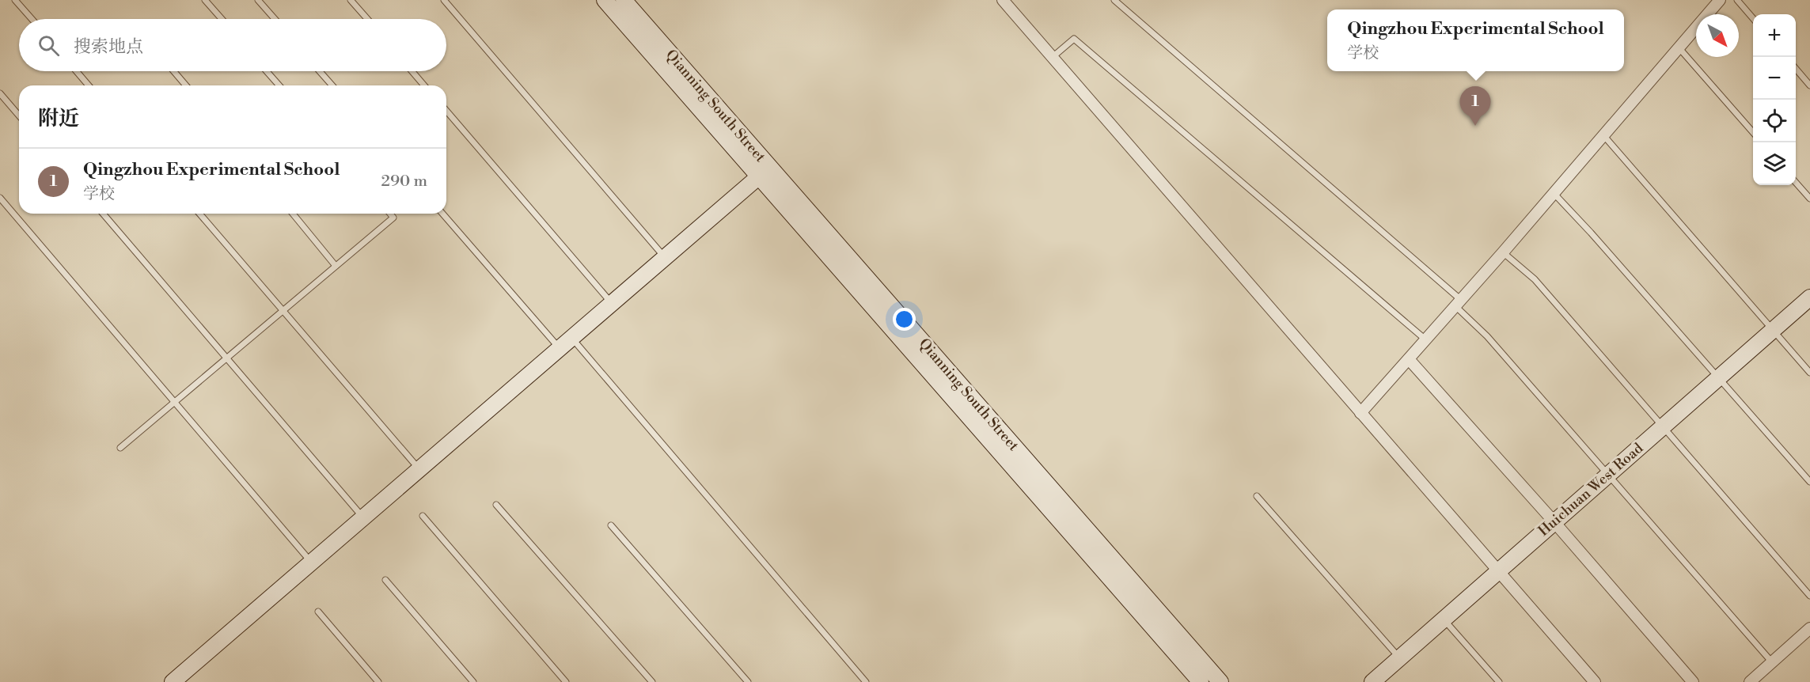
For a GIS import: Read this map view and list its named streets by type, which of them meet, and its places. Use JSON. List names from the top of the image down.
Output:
{
  "streets": {
    "main road": ["Qianning South Street", "Huichuan West Road"]
  },
  "north": "bottom right",
  "page": {
    "popup": ["Qingzhou Experimental School", "学校"],
    "map_buttons": ["+", "−"],
    "search": "搜索地点",
    "heading": "附近",
    "pins": "1",
    "list": [
      {
        "mark": "1",
        "name": "Qingzhou Experimental School",
        "note": "学校",
        "value": "290 m"
      }
    ]
  }
}
